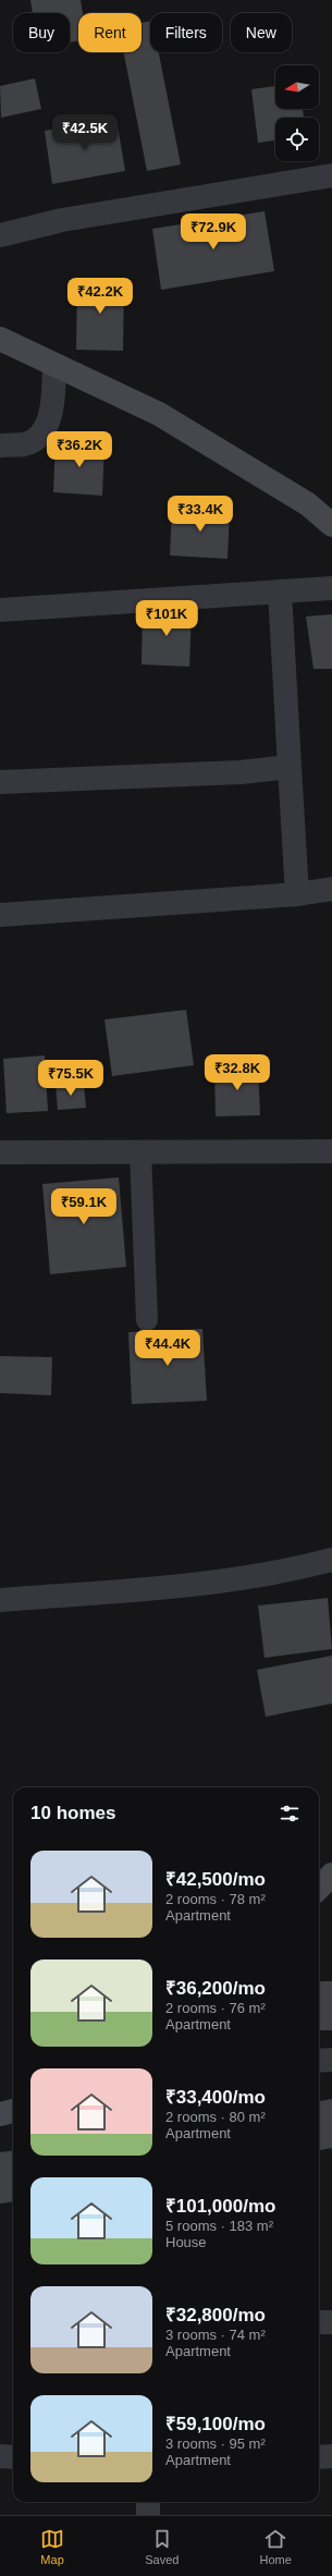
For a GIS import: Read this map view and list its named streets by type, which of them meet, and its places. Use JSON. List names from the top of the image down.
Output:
{
  "north": "left",
  "page": {
    "chip": [
      "Buy",
      "Rent",
      "Filters",
      "New"
    ],
    "price": [
      "₹42.5K",
      "₹72.9K",
      "₹42.2K",
      "₹36.2K",
      "₹33.4K",
      "₹101K",
      "₹32.8K",
      "₹75.5K",
      "₹59.1K",
      "₹44.4K"
    ],
    "heading": "10 homes",
    "list": [
      {
        "name": "₹42,500/mo",
        "note": "2 rooms · 78 m² · Apartment"
      },
      {
        "name": "₹36,200/mo",
        "note": "2 rooms · 76 m² · Apartment"
      },
      {
        "name": "₹33,400/mo",
        "note": "2 rooms · 80 m² · Apartment"
      },
      {
        "name": "₹101,000/mo",
        "note": "5 rooms · 183 m² · House"
      },
      {
        "name": "₹32,800/mo",
        "note": "3 rooms · 74 m² · Apartment"
      },
      {
        "name": "₹59,100/mo",
        "note": "3 rooms · 95 m² · Apartment"
      }
    ],
    "tabs": ["Map", "Saved", "Home"]
  }
}
